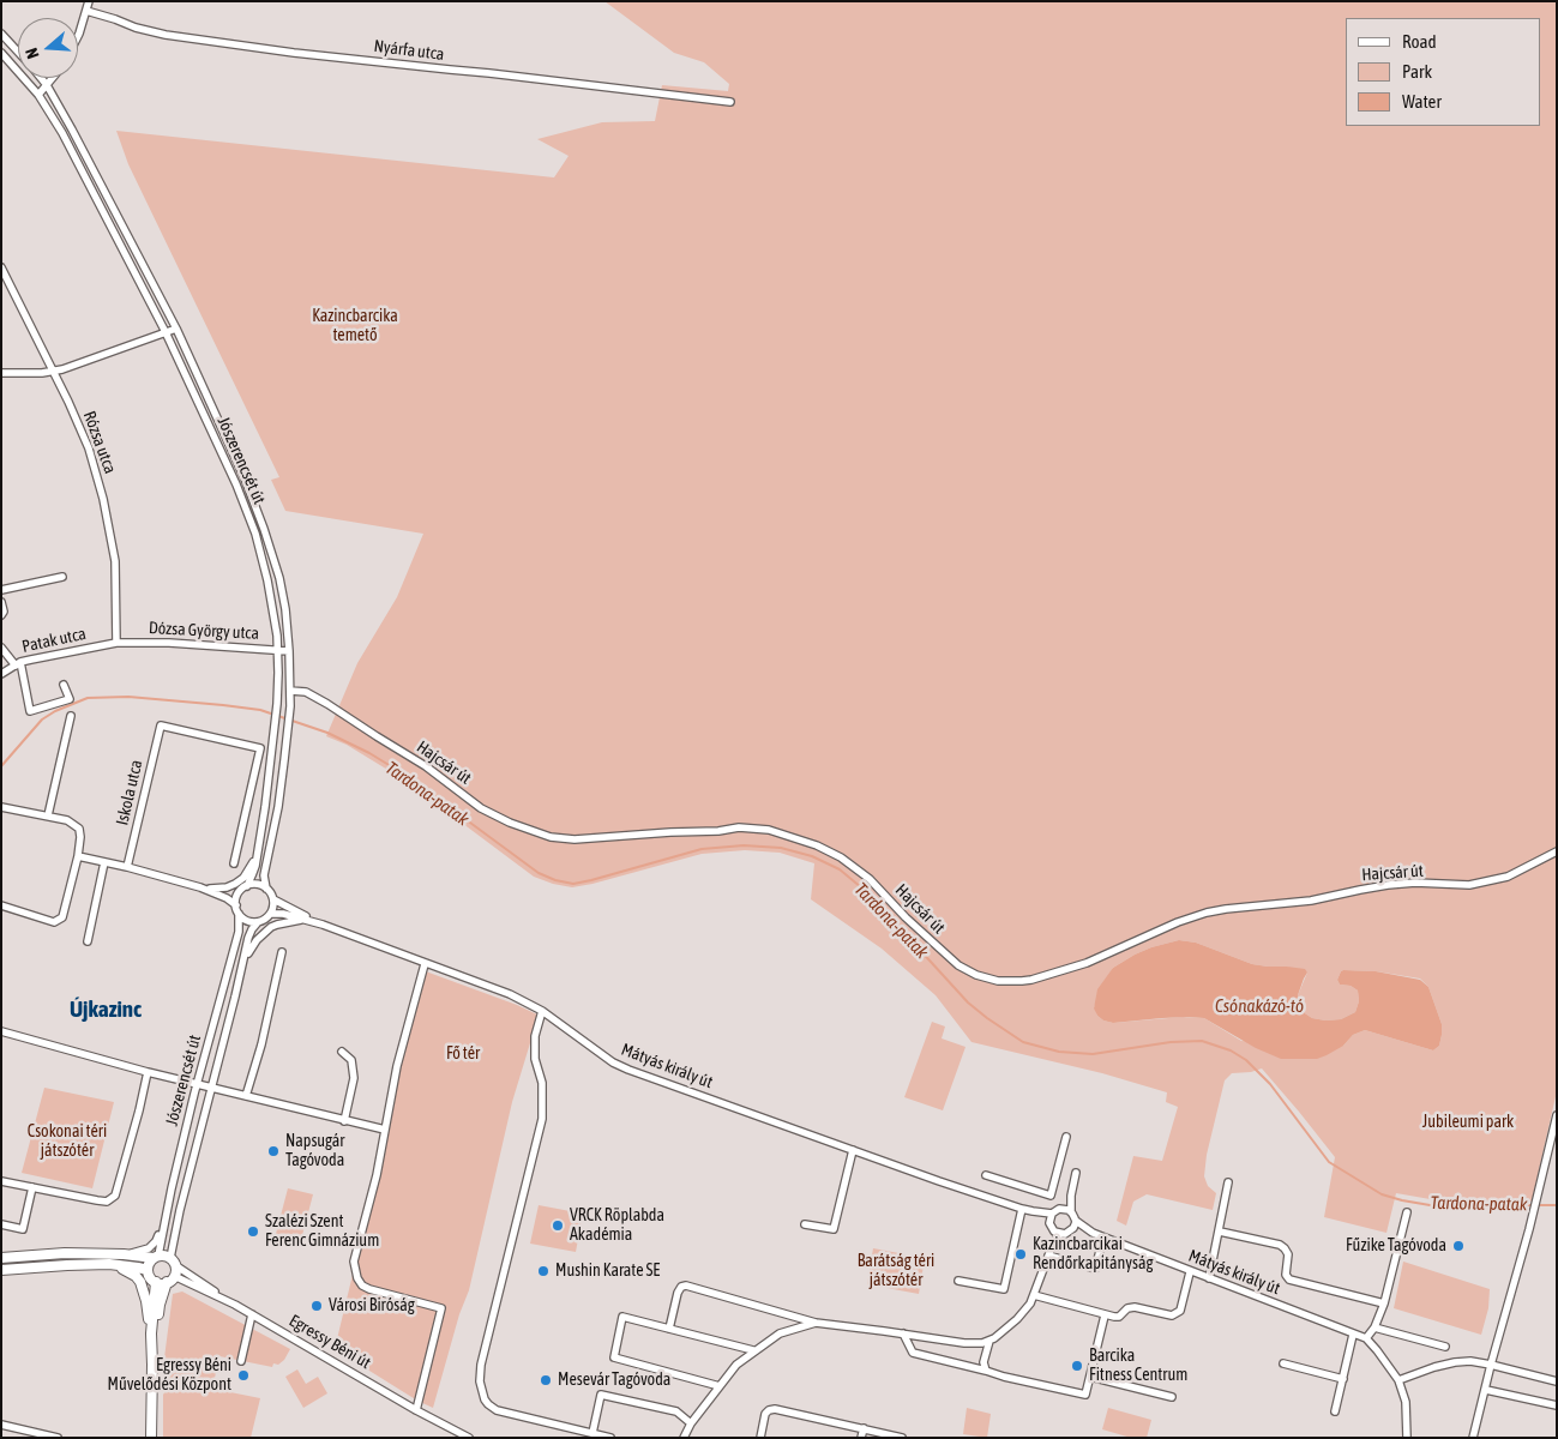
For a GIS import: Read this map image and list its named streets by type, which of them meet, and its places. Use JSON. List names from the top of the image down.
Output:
{
  "streets": {
    "street": [
      "Nyárfa utca",
      "Rózsa utca",
      "Jószerencsét út",
      "Dózsa György utca",
      "Patak utca",
      "Hajcsár út",
      "Iskola utca",
      "Mátyás király út",
      "Egressy Béni út"
    ]
  },
  "crossings": [
    ["Rózsa utca", "Dózsa György utca"],
    ["Rózsa utca", "Patak utca"],
    ["Jószerencsét út", "Dózsa György utca"],
    ["Jószerencsét út", "Hajcsár út"],
    ["Jószerencsét út", "Mátyás király út"],
    ["Jószerencsét út", "Egressy Béni út"],
    ["Dózsa György utca", "Patak utca"]
  ],
  "districts": ["Újkazinc"],
  "water": ["Tardona-patak", "Csónakázó-tó"],
  "parks": [
    "Kazincbarcika temető",
    "Fő tér",
    "Jubileumi park",
    "Csokonai téri játszótér",
    "Barátság téri játszótér"
  ],
  "places": [
    "Napsugár Tagóvoda",
    "VRCK Röplabda Akadémia",
    "Szalézi Szent Ferenc Gimnázium",
    "Fűzike Tagóvoda",
    "Kazincbarcikai Rendőrkapitányság",
    "Mushin Karate SE",
    "Városi Biróság",
    "Barcika Fitness Centrum",
    "Egressy Béni Művelődési Központ",
    "Mesevár Tagóvoda"
  ],
  "legend": ["Road", "Park", "Water"],
  "north": "left"
}
